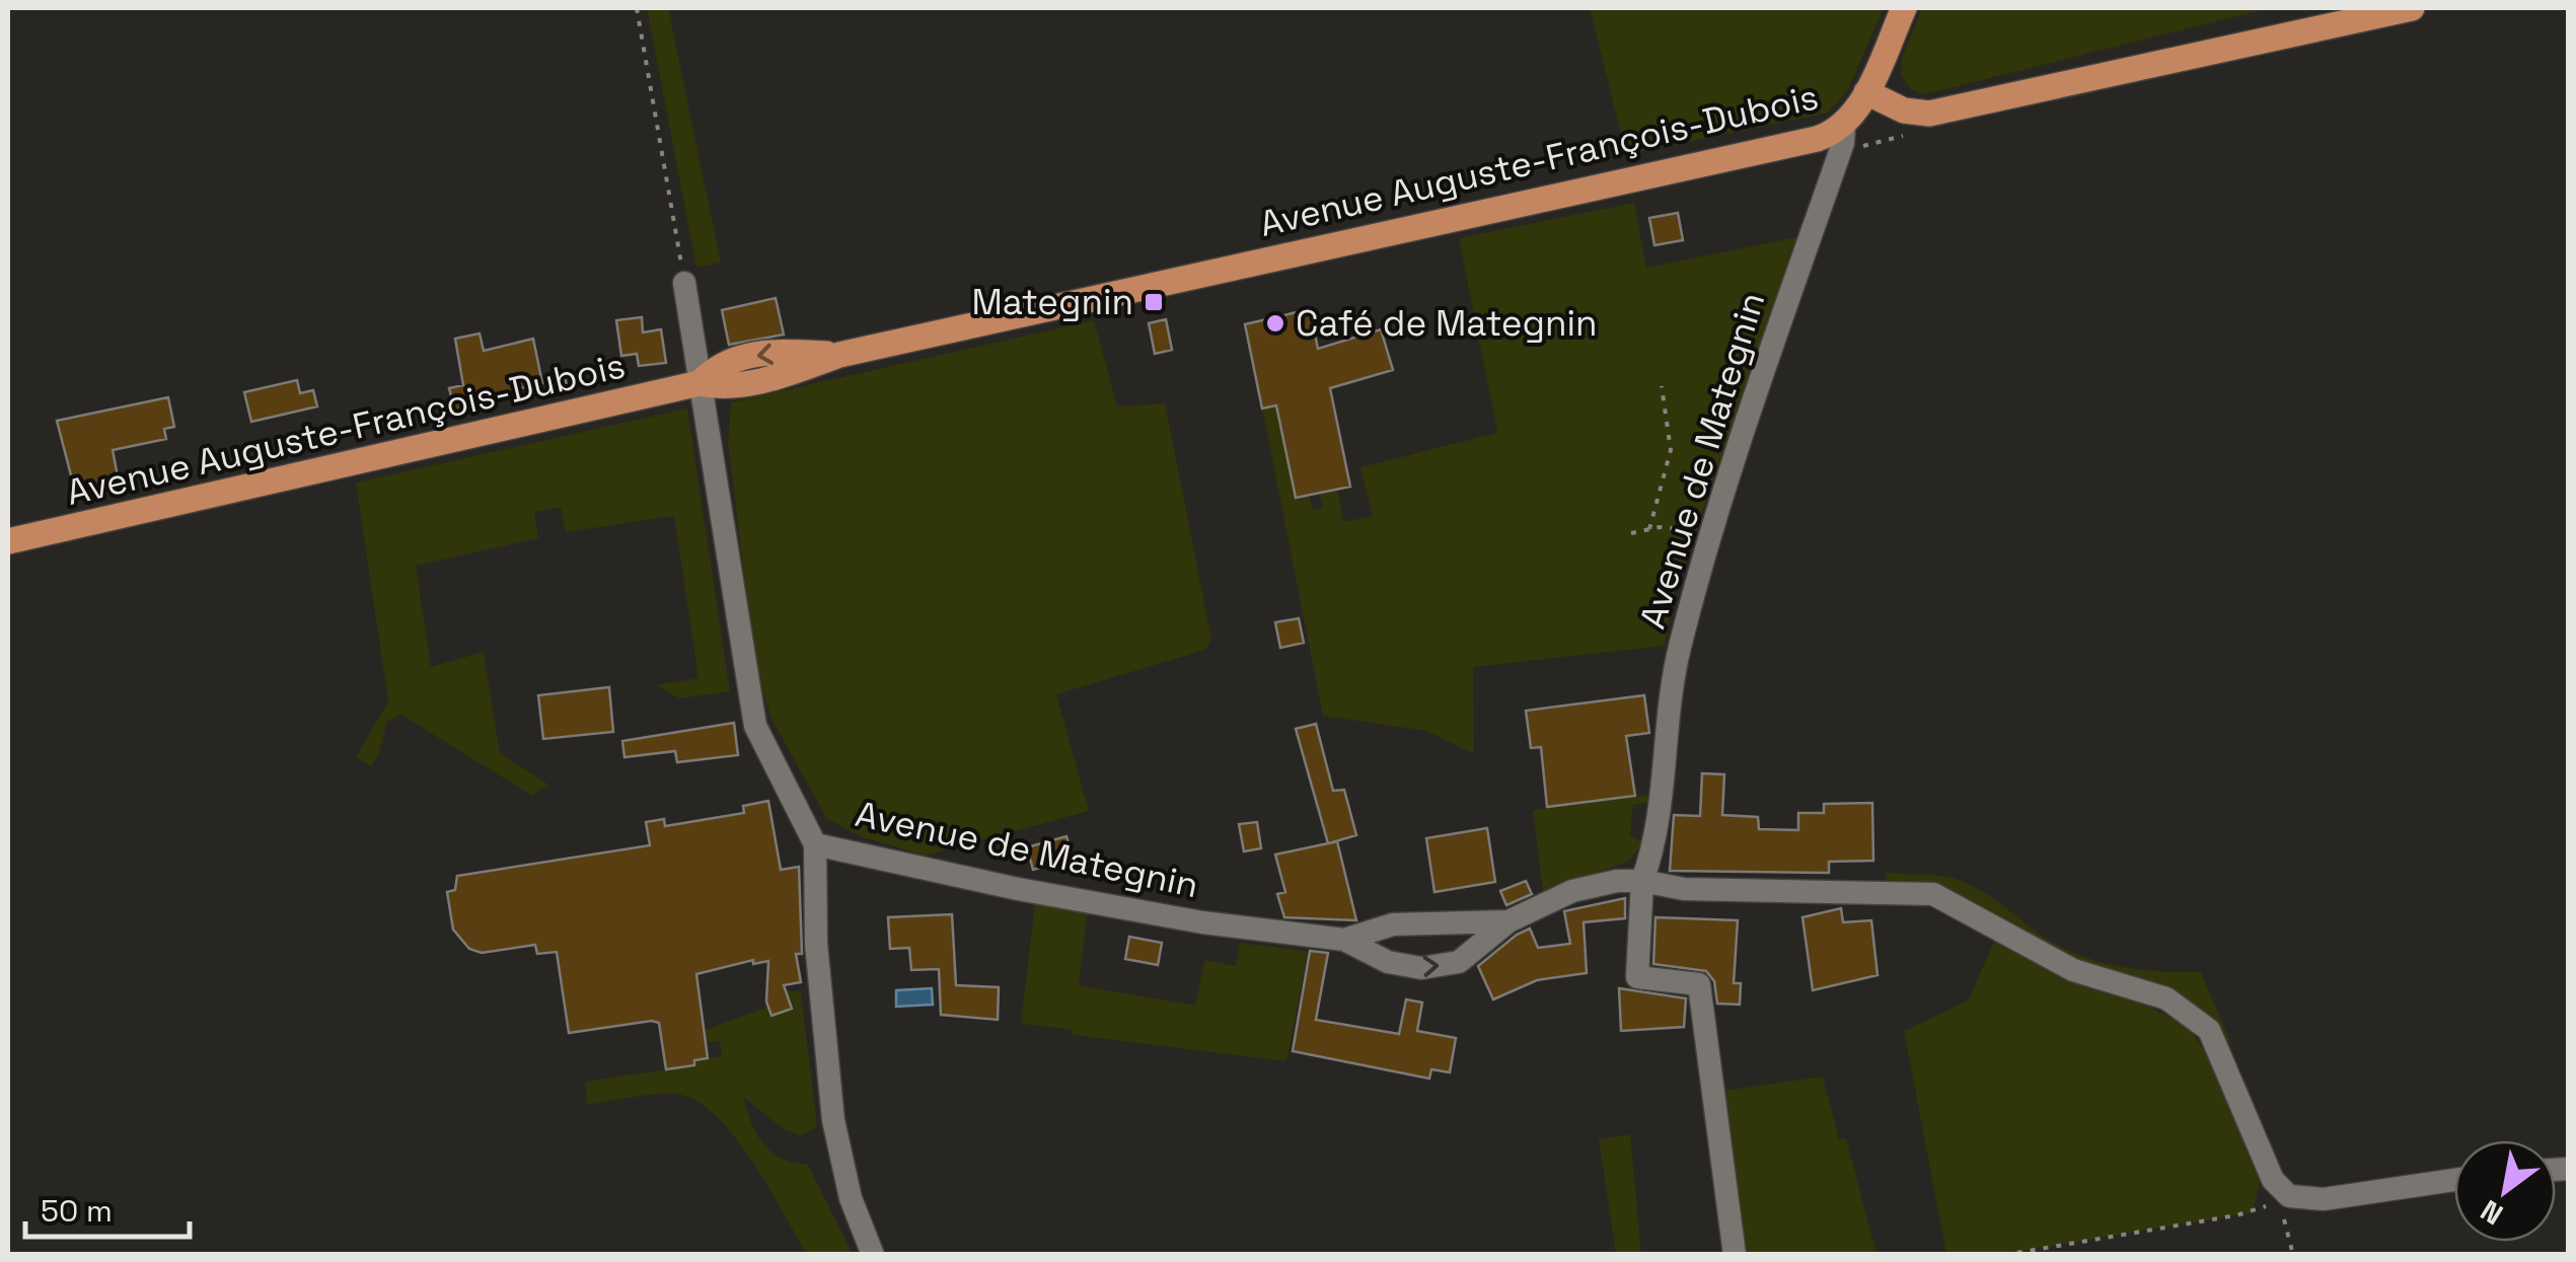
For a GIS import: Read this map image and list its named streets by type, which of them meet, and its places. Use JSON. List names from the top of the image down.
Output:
{
  "streets": {
    "main road": ["Avenue Auguste-François-Dubois"],
    "street": ["Avenue de Mategnin"]
  },
  "crossings": [
    ["Avenue Auguste-François-Dubois", "Avenue de Mategnin"]
  ],
  "places": {
    "transit": ["Mategnin"],
    "other": ["Café de Mategnin"]
  },
  "scale_bar": "50 m",
  "north": "bottom left"
}
